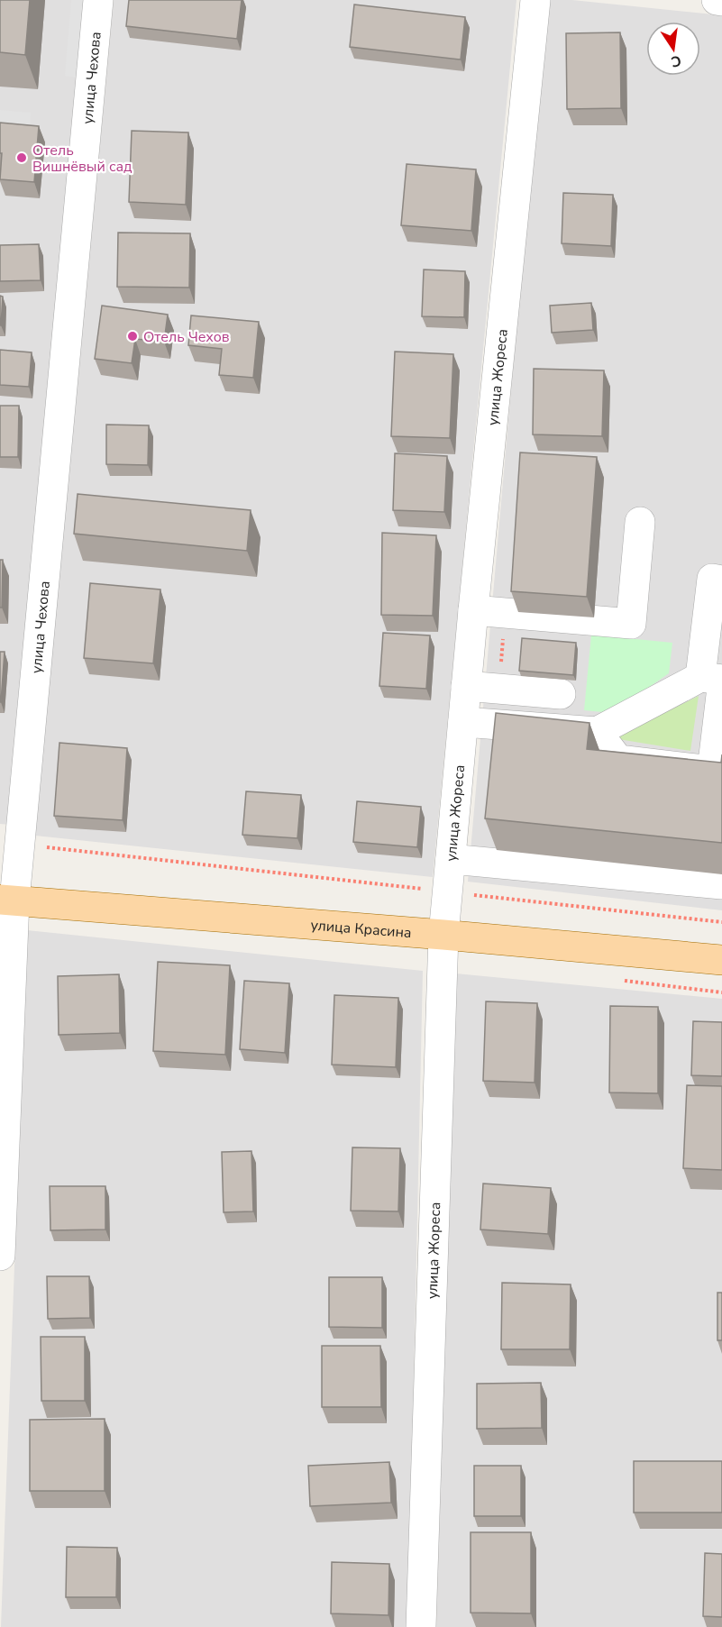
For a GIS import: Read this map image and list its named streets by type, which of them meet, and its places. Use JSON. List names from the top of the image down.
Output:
{
  "streets": {
    "main road": ["улица Красина"],
    "street": ["улица Чехова", "улица Жореса"]
  },
  "crossings": [
    ["улица Чехова", "улица Красина"],
    ["улица Жореса", "улица Красина"]
  ],
  "places": ["Отель Вишнёвый сад", "Отель Чехов"],
  "north": "bottom"
}
